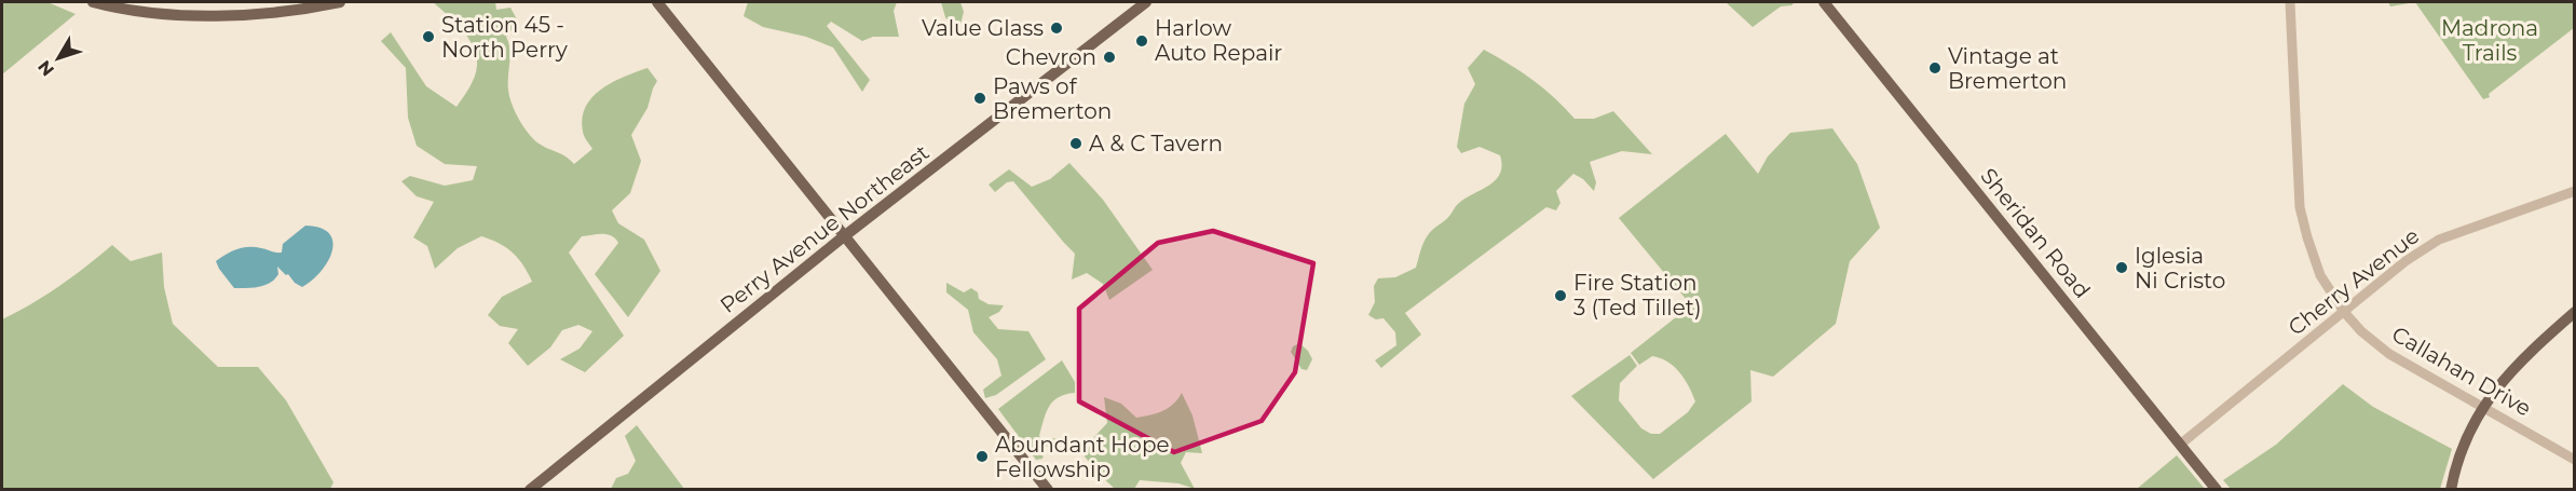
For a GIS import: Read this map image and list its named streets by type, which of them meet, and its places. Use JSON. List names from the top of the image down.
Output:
{
  "streets": {
    "main road": ["Perry Avenue Northeast", "Sheridan Road"],
    "street": ["Cherry Avenue", "Callahan Drive"]
  },
  "crossings": [
    ["Sheridan Road", "Cherry Avenue"],
    ["Cherry Avenue", "Callahan Drive"]
  ],
  "parks": ["Madrona Trails"],
  "places": [
    "Value Glass",
    "Station 45 - North Perry",
    "Harlow Auto Repair",
    "Chevron",
    "Vintage at Bremerton",
    "Paws of Bremerton",
    "A & C Tavern",
    "Iglesia Ni Cristo",
    "Fire Station 3 (Ted Tillet)",
    "Abundant Hope Fellowship"
  ],
  "north": "bottom left"
}
